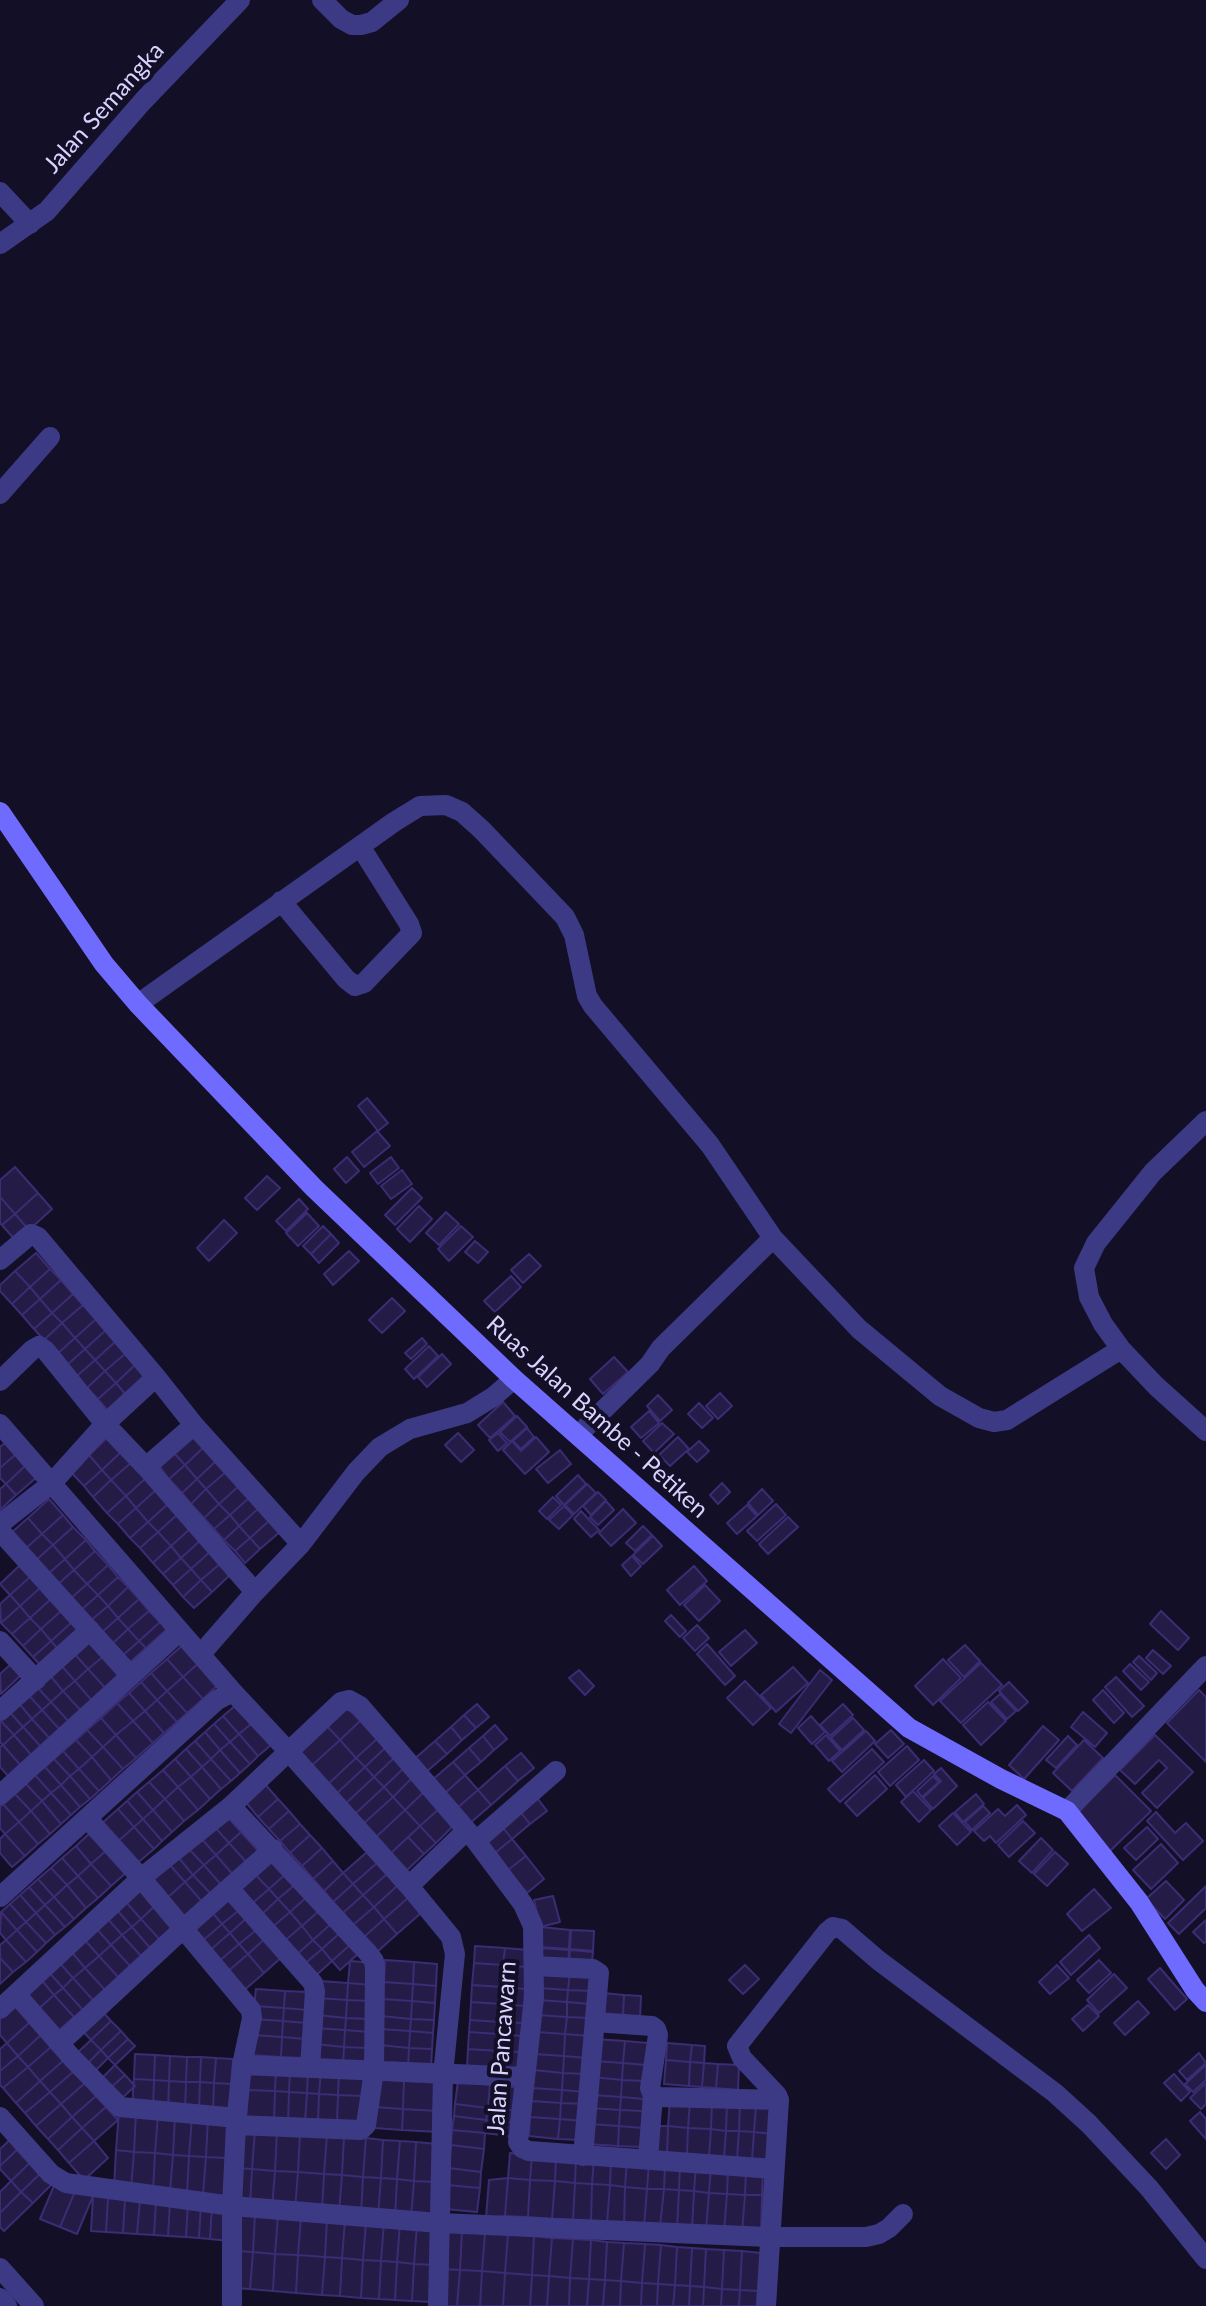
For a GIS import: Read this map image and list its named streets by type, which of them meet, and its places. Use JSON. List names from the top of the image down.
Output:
{
  "streets": {
    "main road": ["Ruas Jalan Bambe - Petiken"],
    "street": ["Jalan Semangka", "Jalan Pancawarn"]
  }
}
